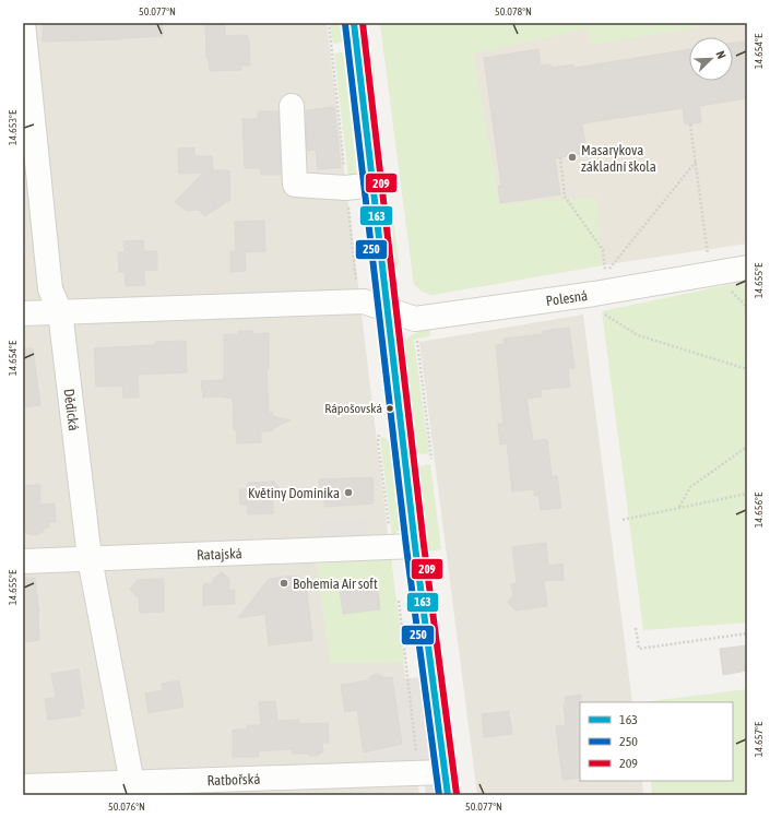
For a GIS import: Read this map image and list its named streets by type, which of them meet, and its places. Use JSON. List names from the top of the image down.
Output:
{
  "streets": {
    "street": [
      "Polesná",
      "Dědická",
      "Ratajská",
      "Ratbořská"
    ]
  },
  "crossings": [
    ["Dědická", "Ratajská"],
    ["Dědická", "Ratbořská"]
  ],
  "places": [
    "Masarykova základní škola",
    "Rápošovská",
    "Květiny Dominika",
    "Bohemia Air soft"
  ],
  "lines": ["transit line 163", "transit line 209", "transit line 250"],
  "legend": ["163", "250", "209"],
  "north": "top right",
  "coordinates": [
    "50.077°N",
    "50.078°N",
    "14.654°E",
    "14.653°E",
    "14.655°E",
    "14.656°E",
    "14.657°E",
    "50.076°N"
  ]
}
